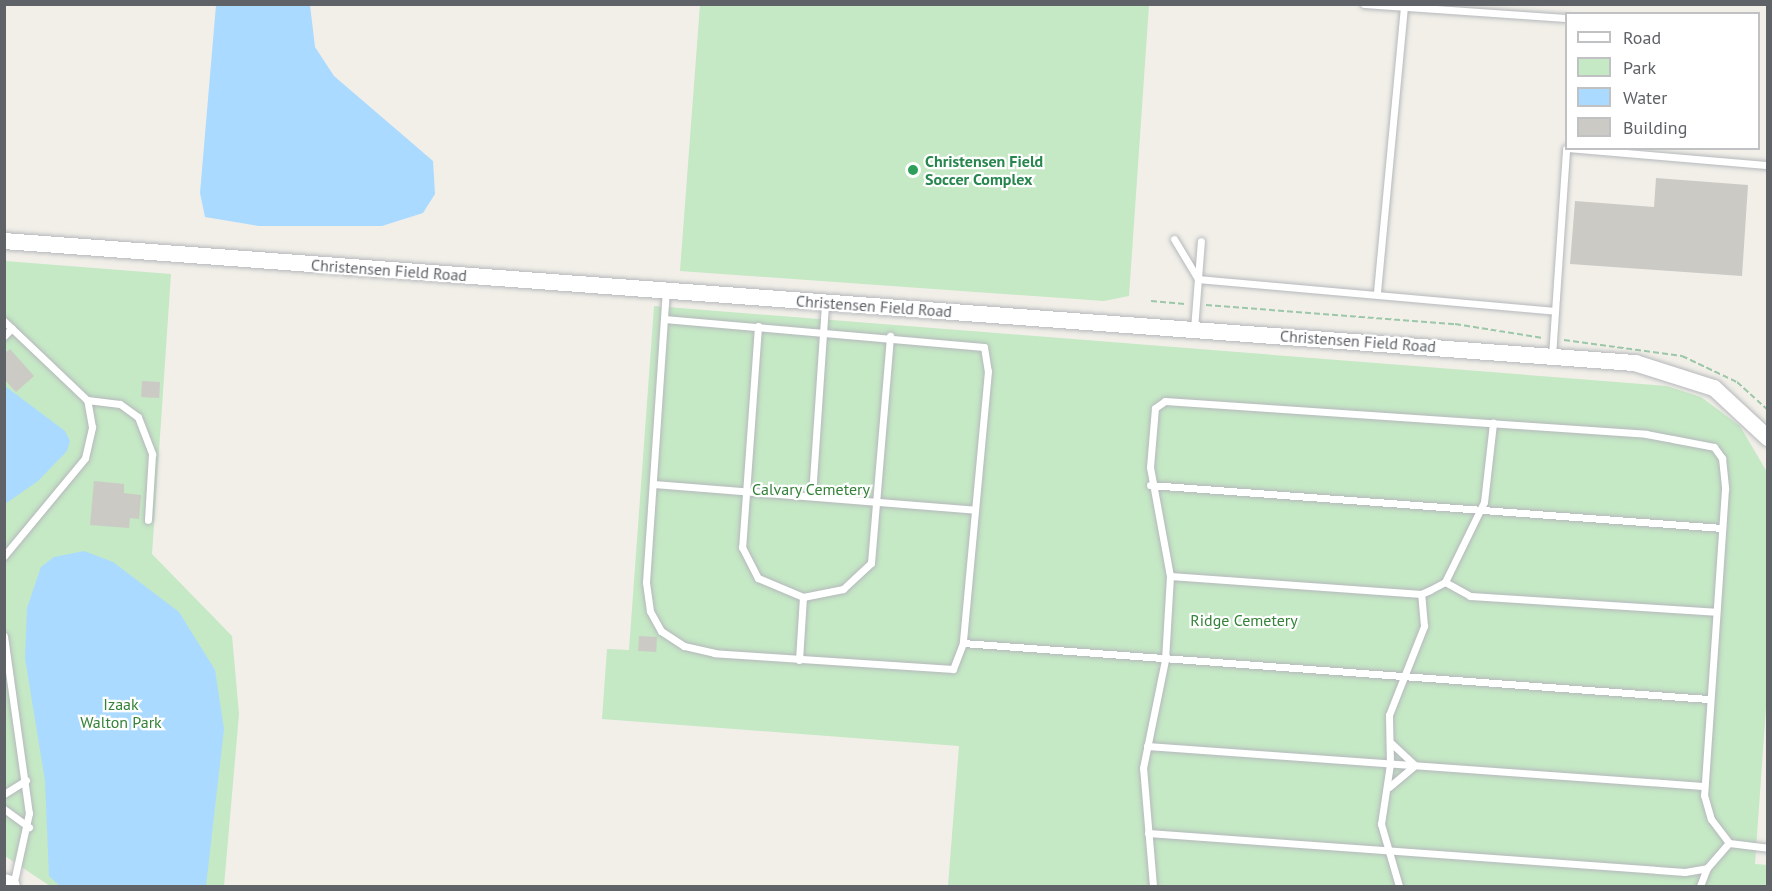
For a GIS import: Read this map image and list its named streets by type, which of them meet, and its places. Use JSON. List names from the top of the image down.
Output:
{
  "streets": {
    "street": ["Christensen Field Road"]
  },
  "parks": ["Calvary Cemetery", "Ridge Cemetery", "Izaak Walton Park"],
  "places": ["Christensen Field Soccer Complex"],
  "legend": [
    "Road",
    "Park",
    "Water",
    "Building"
  ]
}
